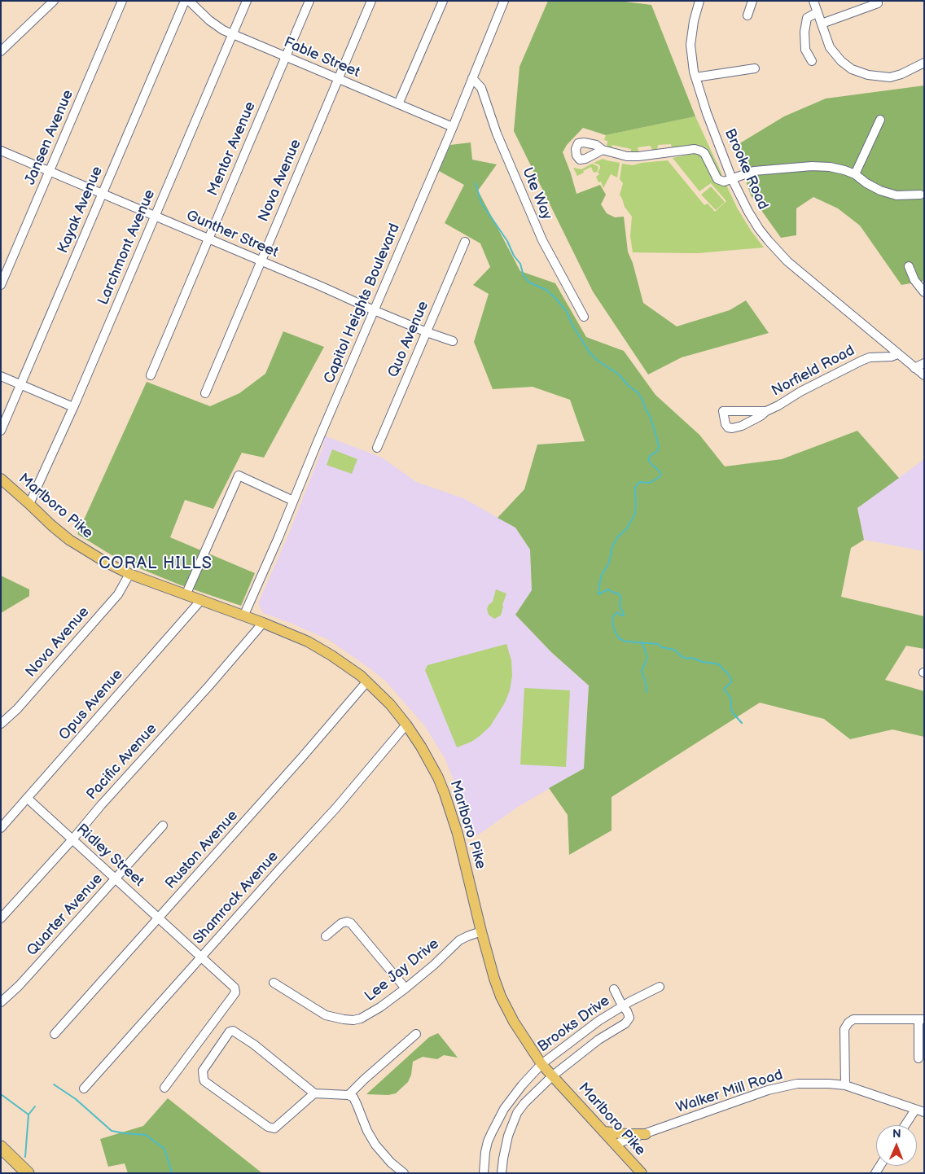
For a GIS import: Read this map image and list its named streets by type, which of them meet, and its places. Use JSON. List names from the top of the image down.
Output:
{
  "streets": {
    "main road": ["Marlboro Pike"],
    "street": [
      "Fable Street",
      "Jansen Avenue",
      "Mentor Avenue",
      "Brooke Road",
      "Nova Avenue",
      "Ute Way",
      "Kayak Avenue",
      "Gunther Street",
      "Larchmont Avenue",
      "Capitol Heights Boulevard",
      "Quo Avenue",
      "Norfield Road",
      "Opus Avenue",
      "Pacific Avenue",
      "Ruston Avenue",
      "Ridley Street",
      "Shamrock Avenue",
      "Quarter Avenue",
      "Lee Jay Drive",
      "Brooks Drive",
      "Walker Mill Road"
    ]
  },
  "crossings": [
    ["Fable Street", "Mentor Avenue"],
    ["Fable Street", "Nova Avenue"],
    ["Fable Street", "Larchmont Avenue"],
    ["Fable Street", "Capitol Heights Boulevard"],
    ["Jansen Avenue", "Gunther Street"],
    ["Mentor Avenue", "Gunther Street"],
    ["Brooke Road", "Norfield Road"],
    ["Nova Avenue", "Gunther Street"],
    ["Nova Avenue", "Marlboro Pike"],
    ["Ute Way", "Capitol Heights Boulevard"],
    ["Kayak Avenue", "Gunther Street"],
    ["Gunther Street", "Larchmont Avenue"],
    ["Gunther Street", "Capitol Heights Boulevard"],
    ["Gunther Street", "Quo Avenue"],
    ["Larchmont Avenue", "Marlboro Pike"],
    ["Capitol Heights Boulevard", "Marlboro Pike"],
    ["Marlboro Pike", "Opus Avenue"],
    ["Marlboro Pike", "Pacific Avenue"],
    ["Marlboro Pike", "Ruston Avenue"],
    ["Marlboro Pike", "Shamrock Avenue"],
    ["Marlboro Pike", "Lee Jay Drive"],
    ["Marlboro Pike", "Brooks Drive"],
    ["Marlboro Pike", "Walker Mill Road"],
    ["Opus Avenue", "Ridley Street"],
    ["Pacific Avenue", "Ridley Street"],
    ["Ruston Avenue", "Ridley Street"],
    ["Ridley Street", "Shamrock Avenue"],
    ["Ridley Street", "Quarter Avenue"]
  ],
  "districts": ["CORAL HILLS"],
  "north": "top"
}
